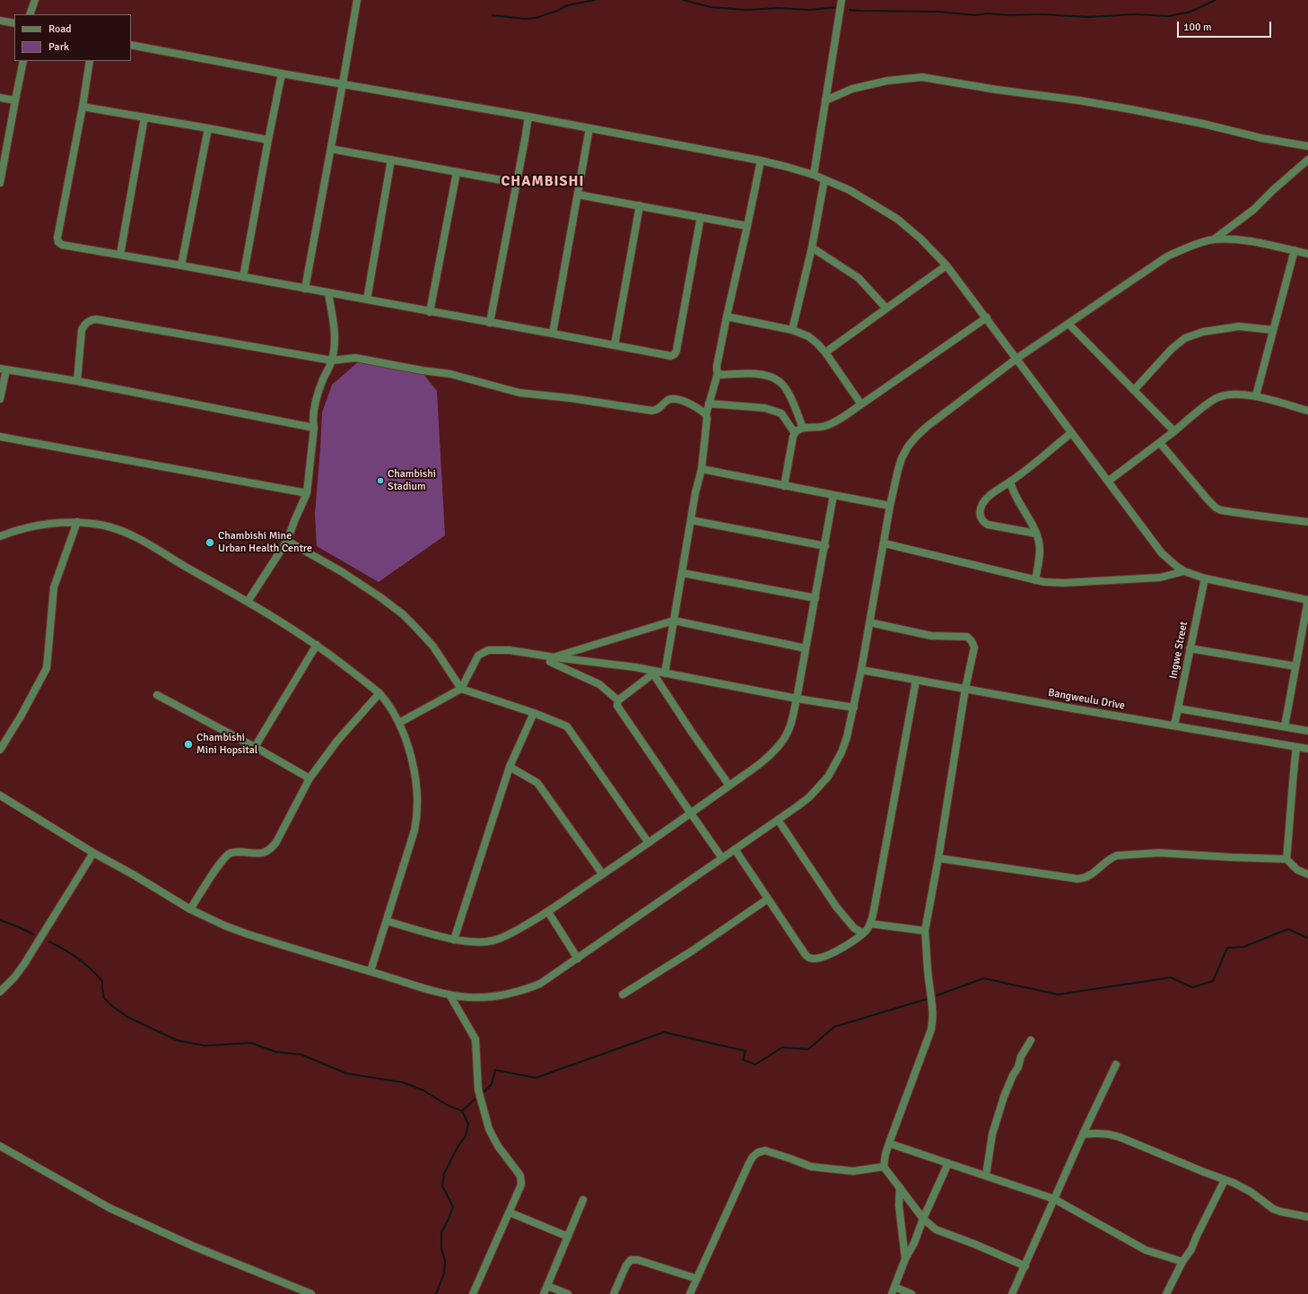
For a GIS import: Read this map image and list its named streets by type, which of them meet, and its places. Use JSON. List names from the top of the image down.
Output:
{
  "streets": {
    "street": ["Ingwe Street", "Bangweulu Drive"]
  },
  "crossings": [
    ["Ingwe Street", "Bangweulu Drive"]
  ],
  "districts": ["CHAMBISHI"],
  "places": ["Chambishi Stadium", "Chambishi Mine Urban Health Centre", "Chambishi Mini Hopsital"],
  "legend": ["Road", "Park"],
  "scale_bar": "100 m"
}
